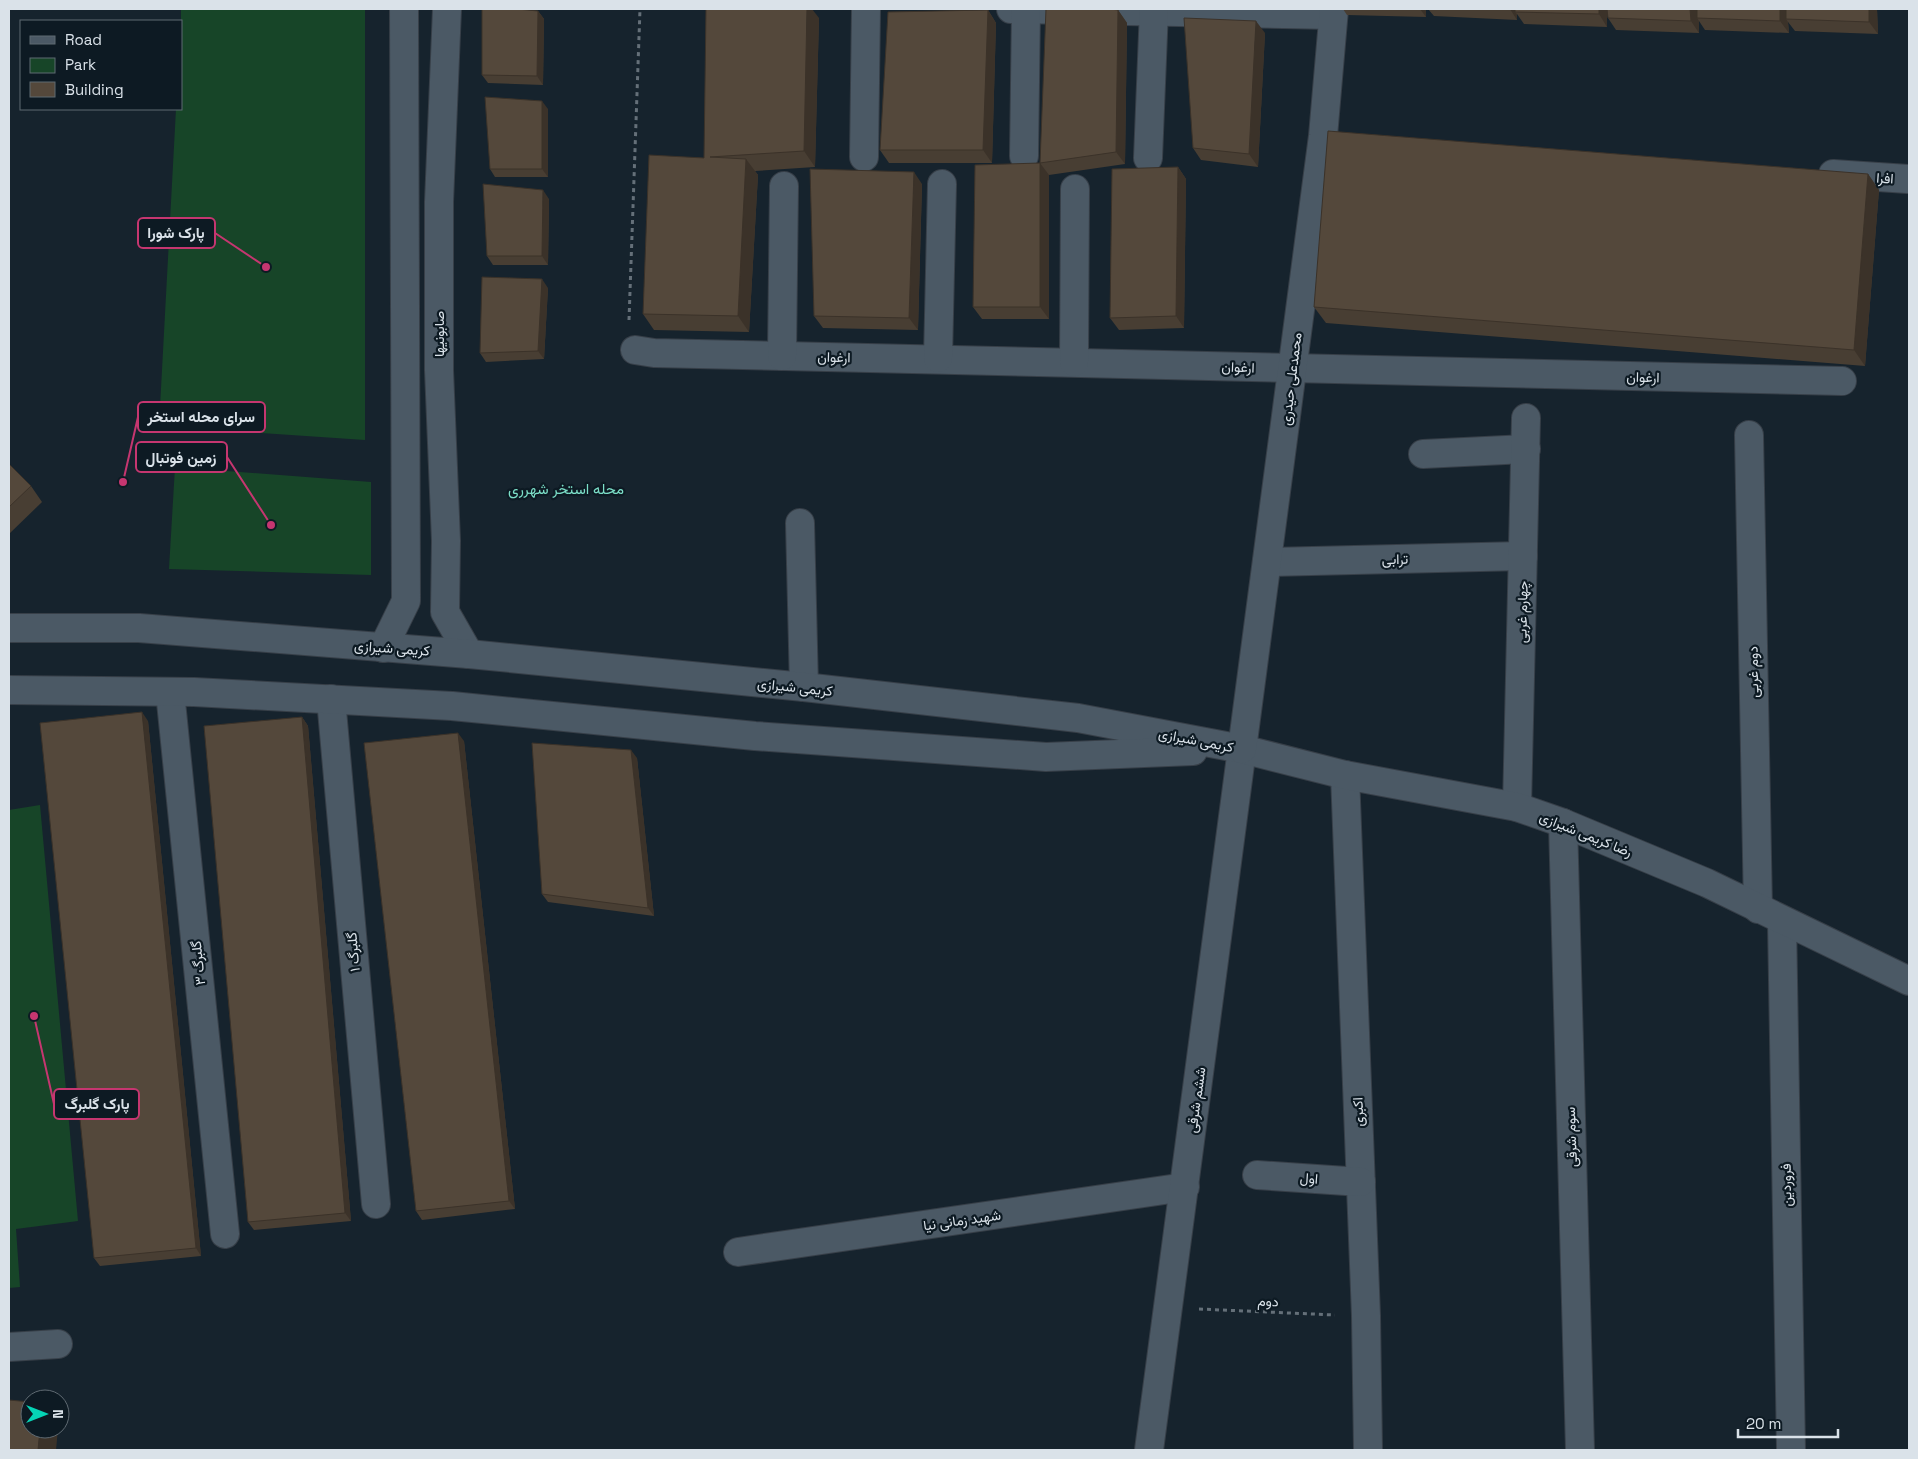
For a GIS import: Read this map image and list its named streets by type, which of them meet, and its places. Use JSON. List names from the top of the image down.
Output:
{
  "streets": {
    "street": [
      "افرا",
      "صابونیها",
      "ارغوان",
      "محمدعلی حیدری",
      "ترابی",
      "چهارم غربی",
      "کریمی شیرازی",
      "دوم غربی",
      "رضا کریمی شیرازی",
      "گلبرگ ۱",
      "گلبرگ ۳",
      "ششم شرقی",
      "اکبری",
      "سوم شرقی",
      "اول",
      "فروردین",
      "شهید زمانی نیا"
    ],
    "path": ["دوم"]
  },
  "crossings": [
    ["صابونیها", "کریمی شیرازی"],
    ["ارغوان", "محمدعلی حیدری"],
    ["محمدعلی حیدری", "ترابی"],
    ["محمدعلی حیدری", "کریمی شیرازی"],
    ["محمدعلی حیدری", "رضا کریمی شیرازی"],
    ["محمدعلی حیدری", "ششم شرقی"],
    ["ترابی", "چهارم غربی"],
    ["چهارم غربی", "رضا کریمی شیرازی"],
    ["کریمی شیرازی", "رضا کریمی شیرازی"],
    ["کریمی شیرازی", "گلبرگ ۱"],
    ["کریمی شیرازی", "گلبرگ ۳"],
    ["کریمی شیرازی", "ششم شرقی"],
    ["دوم غربی", "رضا کریمی شیرازی"],
    ["دوم غربی", "فروردین"],
    ["رضا کریمی شیرازی", "ششم شرقی"],
    ["رضا کریمی شیرازی", "اکبری"],
    ["رضا کریمی شیرازی", "سوم شرقی"],
    ["رضا کریمی شیرازی", "فروردین"],
    ["ششم شرقی", "شهید زمانی نیا"],
    ["ششم شرقی", "دوم"],
    ["اکبری", "اول"],
    ["اکبری", "دوم"]
  ],
  "districts": ["محله استخر شهرری"],
  "places": [
    "پارک شورا",
    "سرای محله استخر",
    "زمین فوتبال",
    "پارک گلبرگ"
  ],
  "legend": ["Road", "Park", "Building"],
  "scale_bar": "20 m",
  "north": "right"
}
